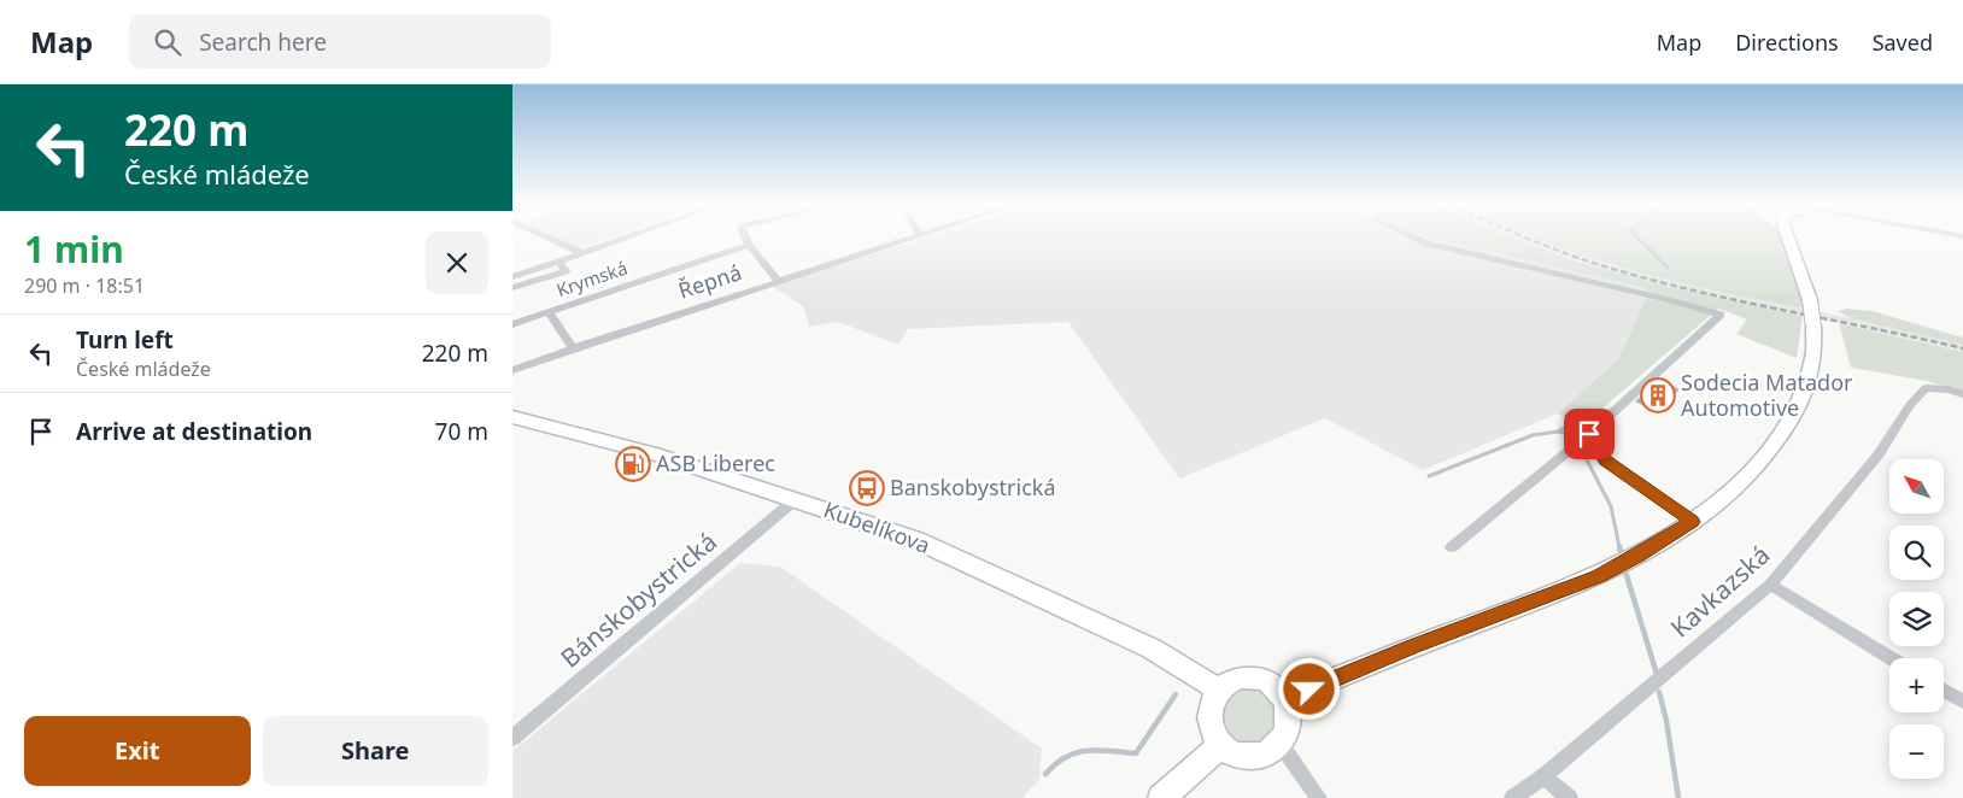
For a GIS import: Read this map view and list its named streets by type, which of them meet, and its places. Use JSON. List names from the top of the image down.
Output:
{
  "streets": {
    "street": [
      "Krymská",
      "Řepná",
      "Kubelíkova",
      "Kavkazská",
      "Bánskobystrická"
    ]
  },
  "crossings": [
    ["Krymská", "Řepná"],
    ["Kubelíkova", "Bánskobystrická"]
  ],
  "places": {
    "building": ["Sodecia Matador Automotive"],
    "fuel station": ["ASB Liberec"],
    "bus stop": ["Banskobystrická"]
  },
  "north": "top left",
  "page": {
    "header": "Map",
    "search": "Search here",
    "nav": ["Map", "Directions", "Saved"],
    "turn": ["220 m", "České mládeže"],
    "heading": ["1 min", "290 m · 18:51"],
    "list": [
      {
        "name": "Turn left",
        "note": "České mládeže",
        "value": "220 m"
      },
      {
        "name": "Arrive at destination",
        "value": "70 m"
      }
    ],
    "map_buttons": ["+", "−"],
    "buttons": ["Exit", "Share"]
  }
}
